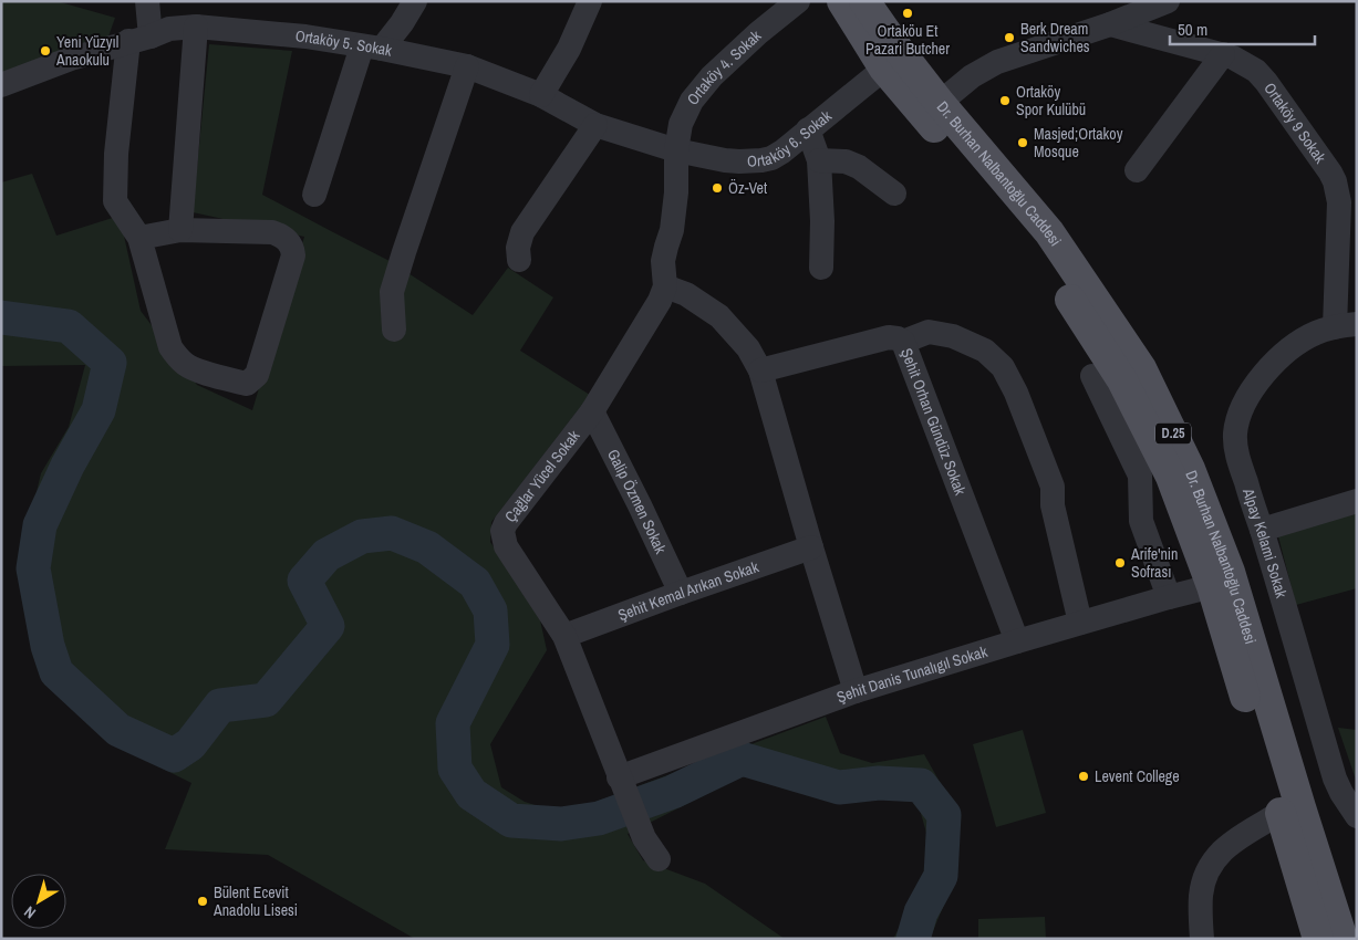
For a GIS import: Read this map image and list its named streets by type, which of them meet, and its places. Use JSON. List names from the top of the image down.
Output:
{
  "streets": {
    "main road": ["Dr. Burhan Nalbantoğlu Caddesi", "D.25"],
    "street": [
      "Ortaköy 5. Sokak",
      "Ortaköy 4. Sokak",
      "Ortaköy 9 Sokak",
      "Ortaköy 6. Sokak",
      "Şehit Orhan Gündüz Sokak",
      "Çağlar Yücel Sokak",
      "Galip Özmen Sokak",
      "Alpay Kelami Sokak",
      "Şehit Kemal Arıkan Sokak",
      "Şehit Danis Tunalıgıl Sokak"
    ]
  },
  "crossings": [
    ["Ortaköy 5. Sokak", "Ortaköy 4. Sokak"],
    ["Ortaköy 5. Sokak", "Ortaköy 6. Sokak"],
    ["Ortaköy 5. Sokak", "Çağlar Yücel Sokak"],
    ["Ortaköy 4. Sokak", "Ortaköy 6. Sokak"],
    ["Ortaköy 4. Sokak", "Çağlar Yücel Sokak"],
    ["Ortaköy 9 Sokak", "Alpay Kelami Sokak"],
    ["Ortaköy 6. Sokak", "Dr. Burhan Nalbantoğlu Caddesi"],
    ["Ortaköy 6. Sokak", "Çağlar Yücel Sokak"],
    ["Dr. Burhan Nalbantoğlu Caddesi", "Şehit Danis Tunalıgıl Sokak"],
    ["Şehit Orhan Gündüz Sokak", "Şehit Danis Tunalıgıl Sokak"],
    ["Çağlar Yücel Sokak", "Galip Özmen Sokak"],
    ["Çağlar Yücel Sokak", "Şehit Kemal Arıkan Sokak"],
    ["Çağlar Yücel Sokak", "Şehit Danis Tunalıgıl Sokak"],
    ["Galip Özmen Sokak", "Şehit Kemal Arıkan Sokak"]
  ],
  "places": [
    "Ortaköu Et Pazari Butcher",
    "Berk Dream Sandwiches",
    "Yeni Yüzyıl Anaokulu",
    "Ortaköy Spor Kulübü",
    "Masjed;Ortakoy Mosque",
    "Öz-Vet",
    "Arife'nin Sofrası",
    "Levent College",
    "Bülent Ecevit Anadolu Lisesi"
  ],
  "scale_bar": "50 m",
  "north": "bottom left"
}
